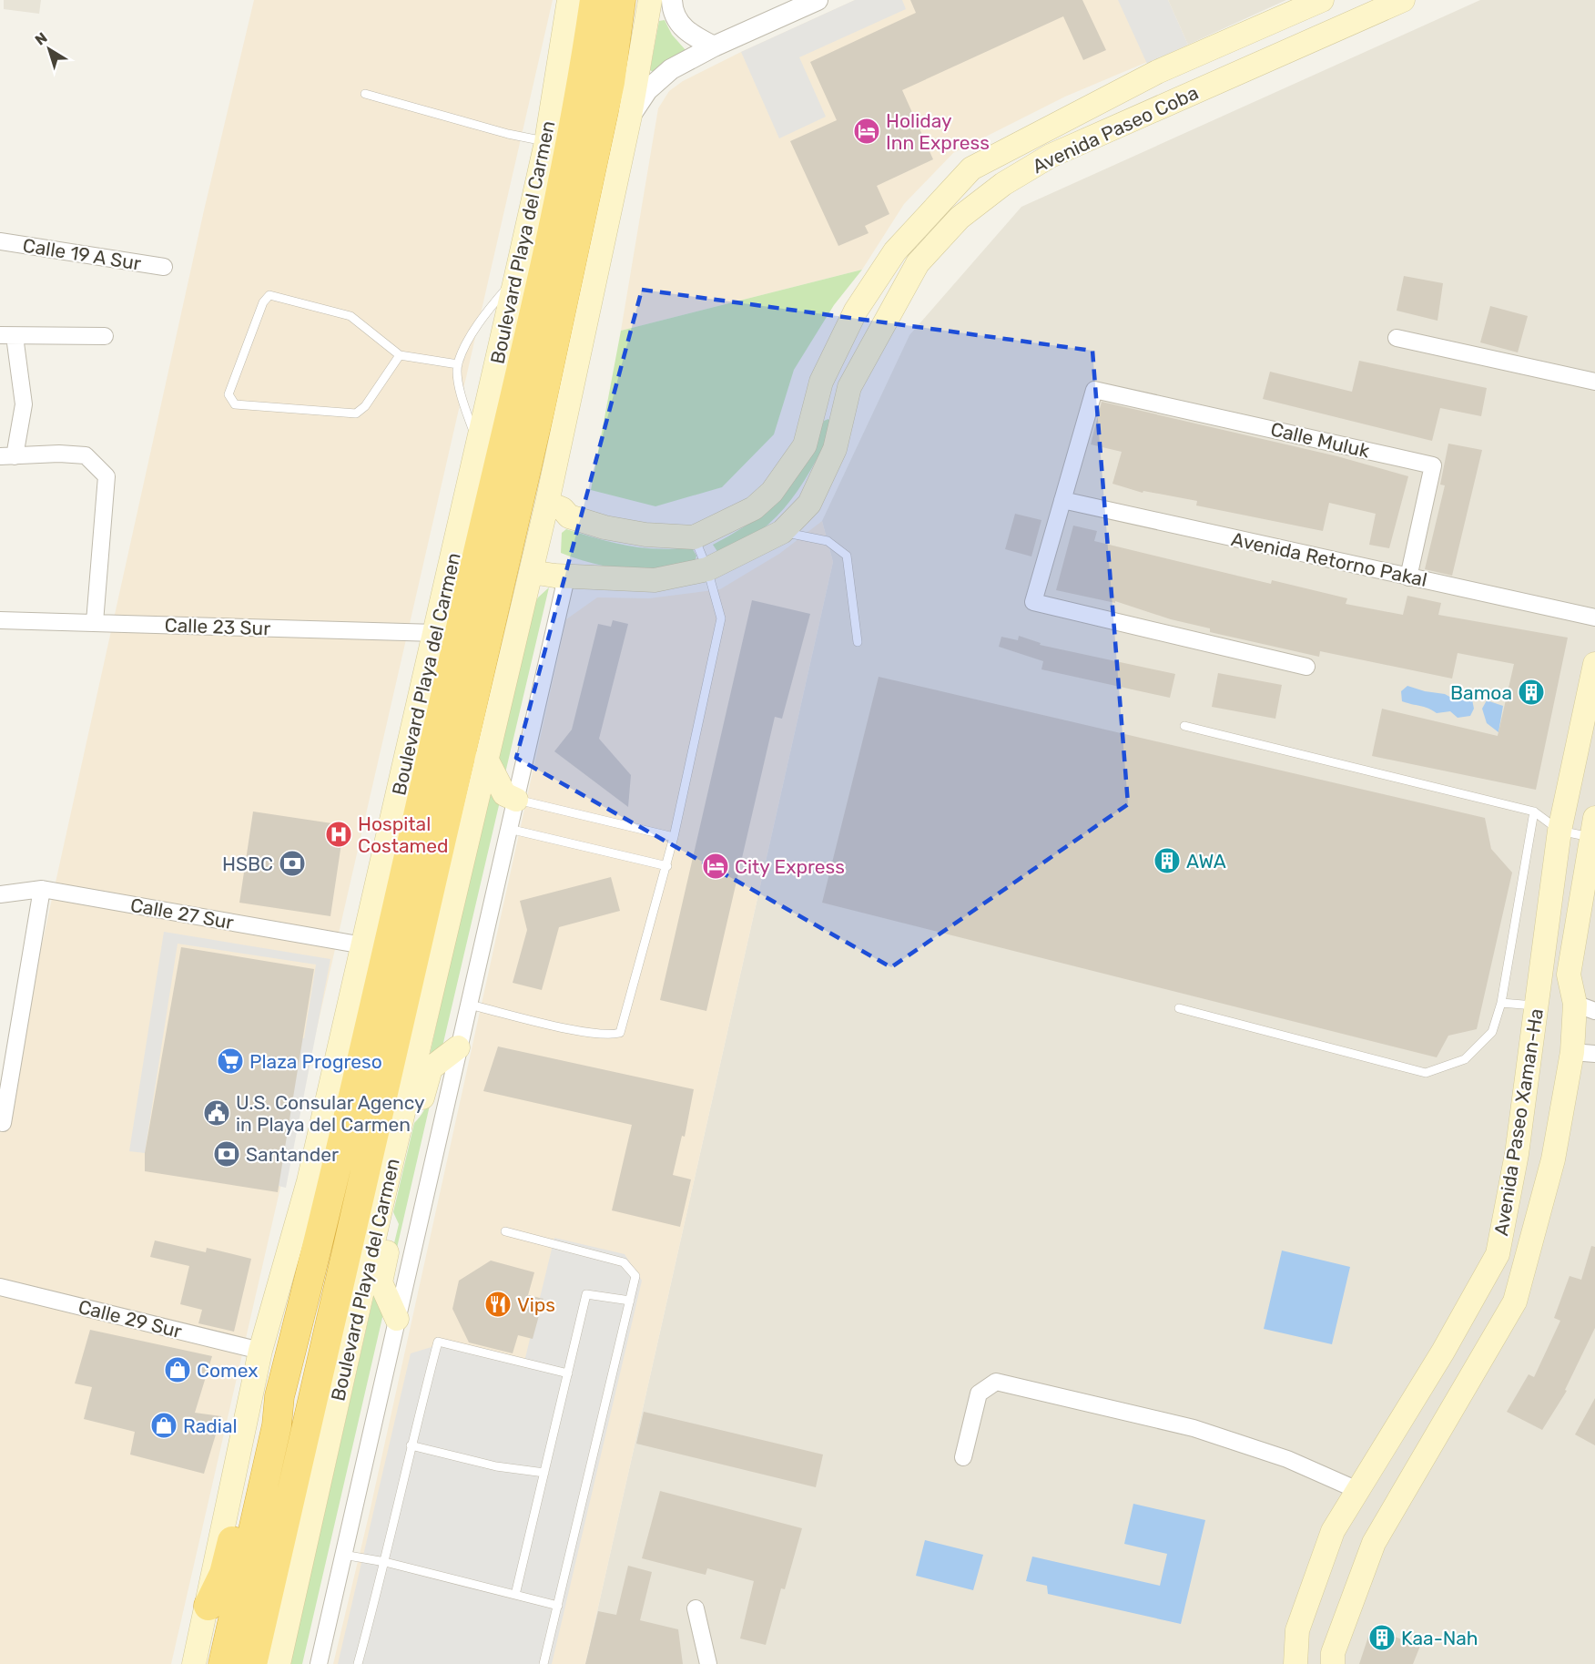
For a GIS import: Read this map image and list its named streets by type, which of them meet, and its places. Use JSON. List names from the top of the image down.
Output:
{
  "streets": {
    "main road": ["Avenida Paseo Coba", "Boulevard Playa del Carmen", "Avenida Paseo Xaman-Ha"],
    "street": [
      "Calle 19 A Sur",
      "Calle Muluk",
      "Avenida Retorno Pakal",
      "Calle 23 Sur",
      "Calle 27 Sur",
      "Calle 29 Sur"
    ]
  },
  "crossings": [
    ["Avenida Paseo Coba", "Boulevard Playa del Carmen"],
    ["Boulevard Playa del Carmen", "Calle 23 Sur"],
    ["Boulevard Playa del Carmen", "Calle 27 Sur"],
    ["Boulevard Playa del Carmen", "Calle 29 Sur"],
    ["Calle Muluk", "Avenida Retorno Pakal"]
  ],
  "places": {
    "hotel": ["Holiday Inn Express", "City Express"],
    "building": ["Bamoa", "AWA", "Kaa-Nah"],
    "hospital": ["Hospital Costamed"],
    "bank": ["HSBC", "Santander"],
    "supermarket": ["Plaza Progreso"],
    "public building": ["U.S. Consular Agency in Playa del Carmen"],
    "restaurant": ["Vips"],
    "shop": ["Comex", "Radial"]
  },
  "north": "top left"
}
